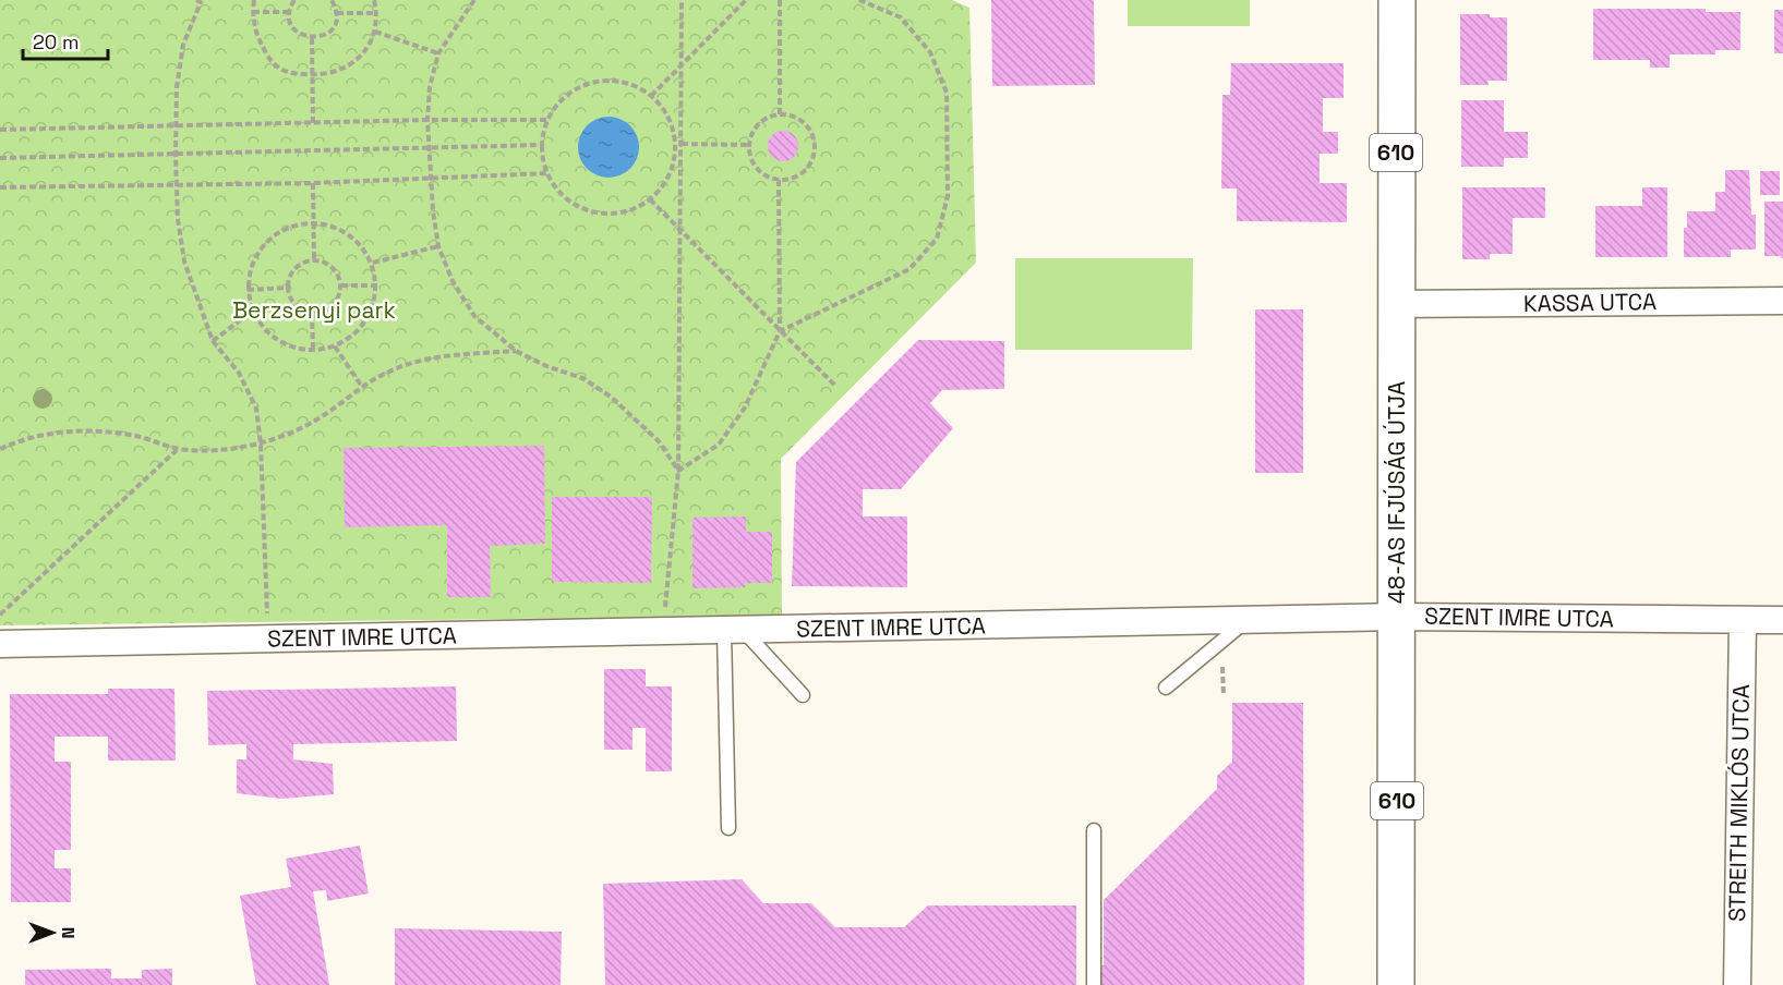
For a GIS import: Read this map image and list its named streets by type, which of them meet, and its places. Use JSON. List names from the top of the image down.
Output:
{
  "streets": {
    "main road": ["610", "48-AS IFJÚSÁG ÚTJA"],
    "street": ["KASSA UTCA", "SZENT IMRE UTCA", "STREITH MIKLÓS UTCA"]
  },
  "crossings": [
    ["KASSA UTCA", "48-AS IFJÚSÁG ÚTJA"],
    ["48-AS IFJÚSÁG ÚTJA", "SZENT IMRE UTCA"],
    ["SZENT IMRE UTCA", "STREITH MIKLÓS UTCA"]
  ],
  "parks": ["Berzsenyi park"],
  "scale_bar": "20 m",
  "north": "right"
}
